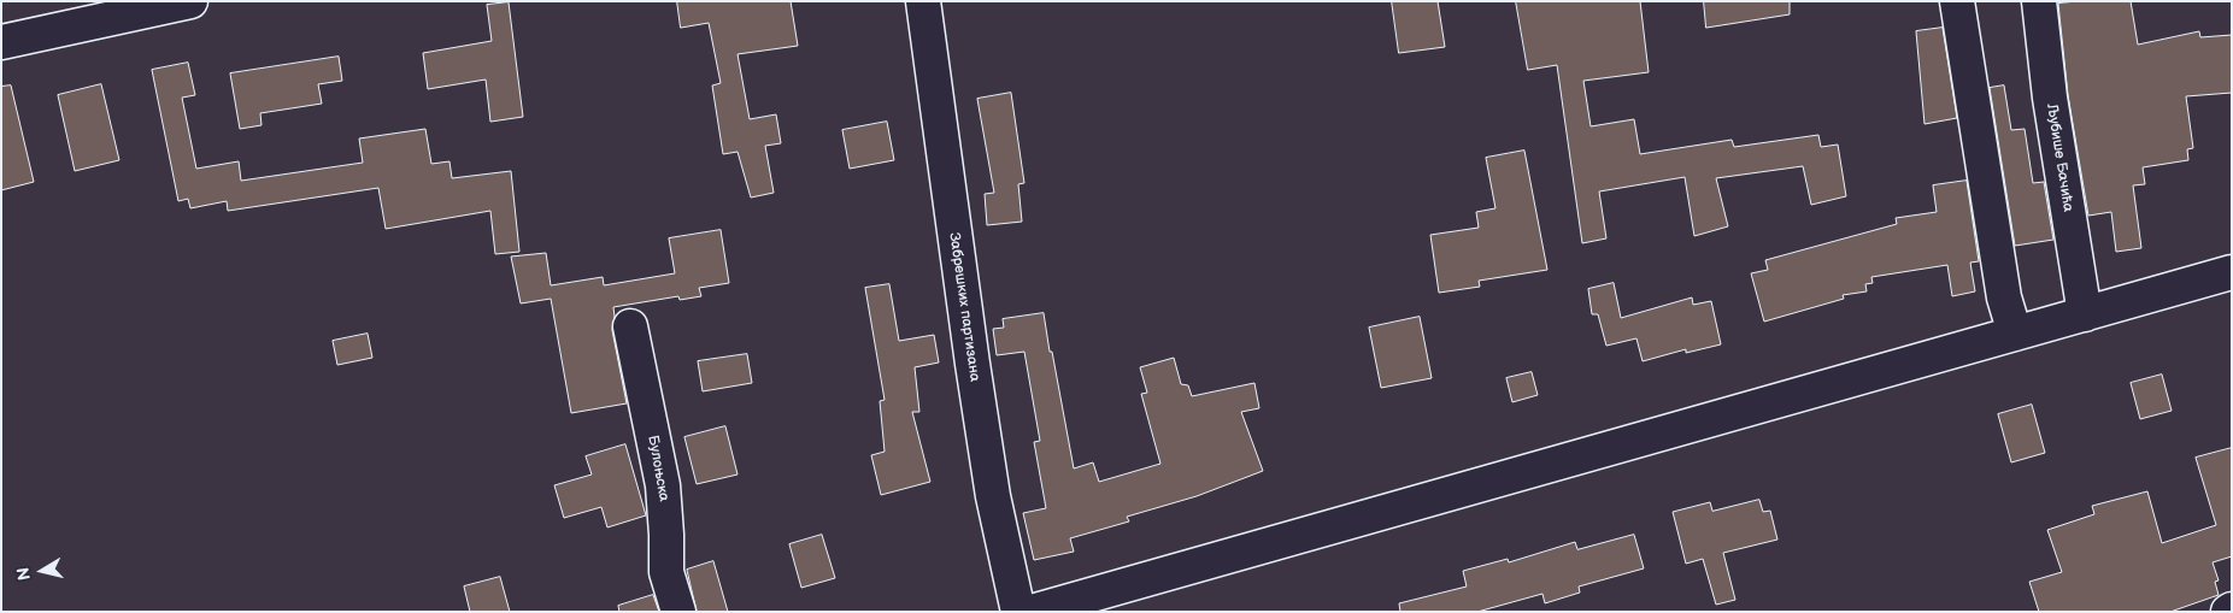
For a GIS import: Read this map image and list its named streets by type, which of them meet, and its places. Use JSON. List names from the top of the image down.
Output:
{
  "streets": {
    "street": ["Љубише Бачића", "Забрешких партизана", "Булоњска"]
  },
  "north": "left"
}
